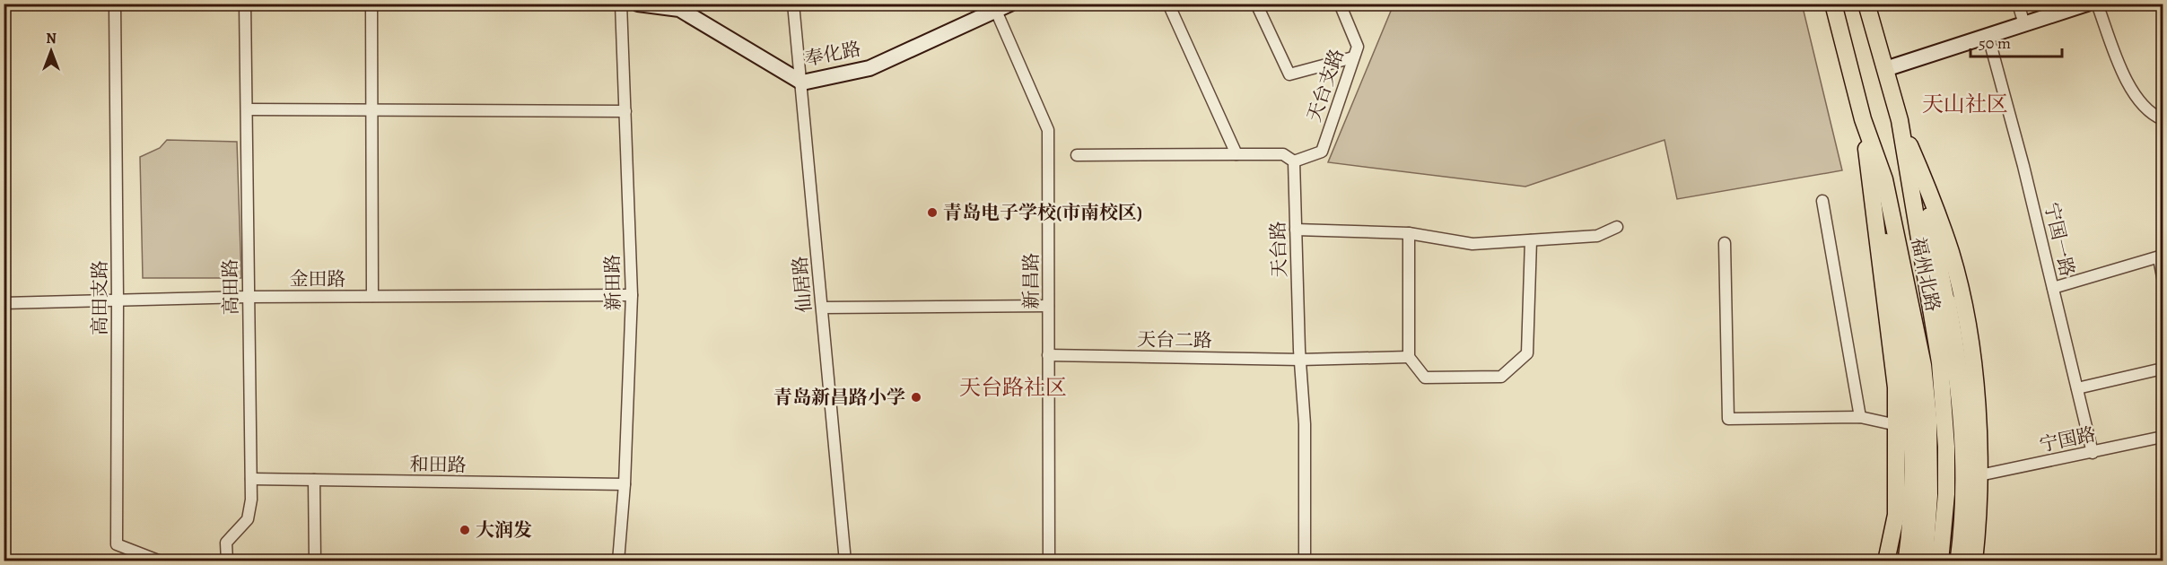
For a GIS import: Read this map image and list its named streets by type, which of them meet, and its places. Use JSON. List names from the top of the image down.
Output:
{
  "streets": {
    "main road": ["福州北路"],
    "street": [
      "奉化路",
      "天台支路",
      "宁国一路",
      "天台路",
      "金田路",
      "新昌路",
      "新田路",
      "仙居路",
      "高田路",
      "高田支路",
      "天台二路",
      "宁国路",
      "和田路"
    ]
  },
  "crossings": [
    ["奉化路", "新昌路"],
    ["奉化路", "仙居路"],
    ["天台支路", "天台路"],
    ["宁国一路", "宁国路"],
    ["天台路", "天台二路"],
    ["金田路", "新田路"],
    ["金田路", "高田路"],
    ["金田路", "高田支路"],
    ["新昌路", "天台二路"],
    ["新田路", "和田路"],
    ["高田路", "和田路"]
  ],
  "districts": ["天山社区", "天台路社区"],
  "places": ["青岛电子学校(市南校区)", "青岛新昌路小学", "大润发"],
  "scale_bar": "50 m",
  "north": "top"
}
